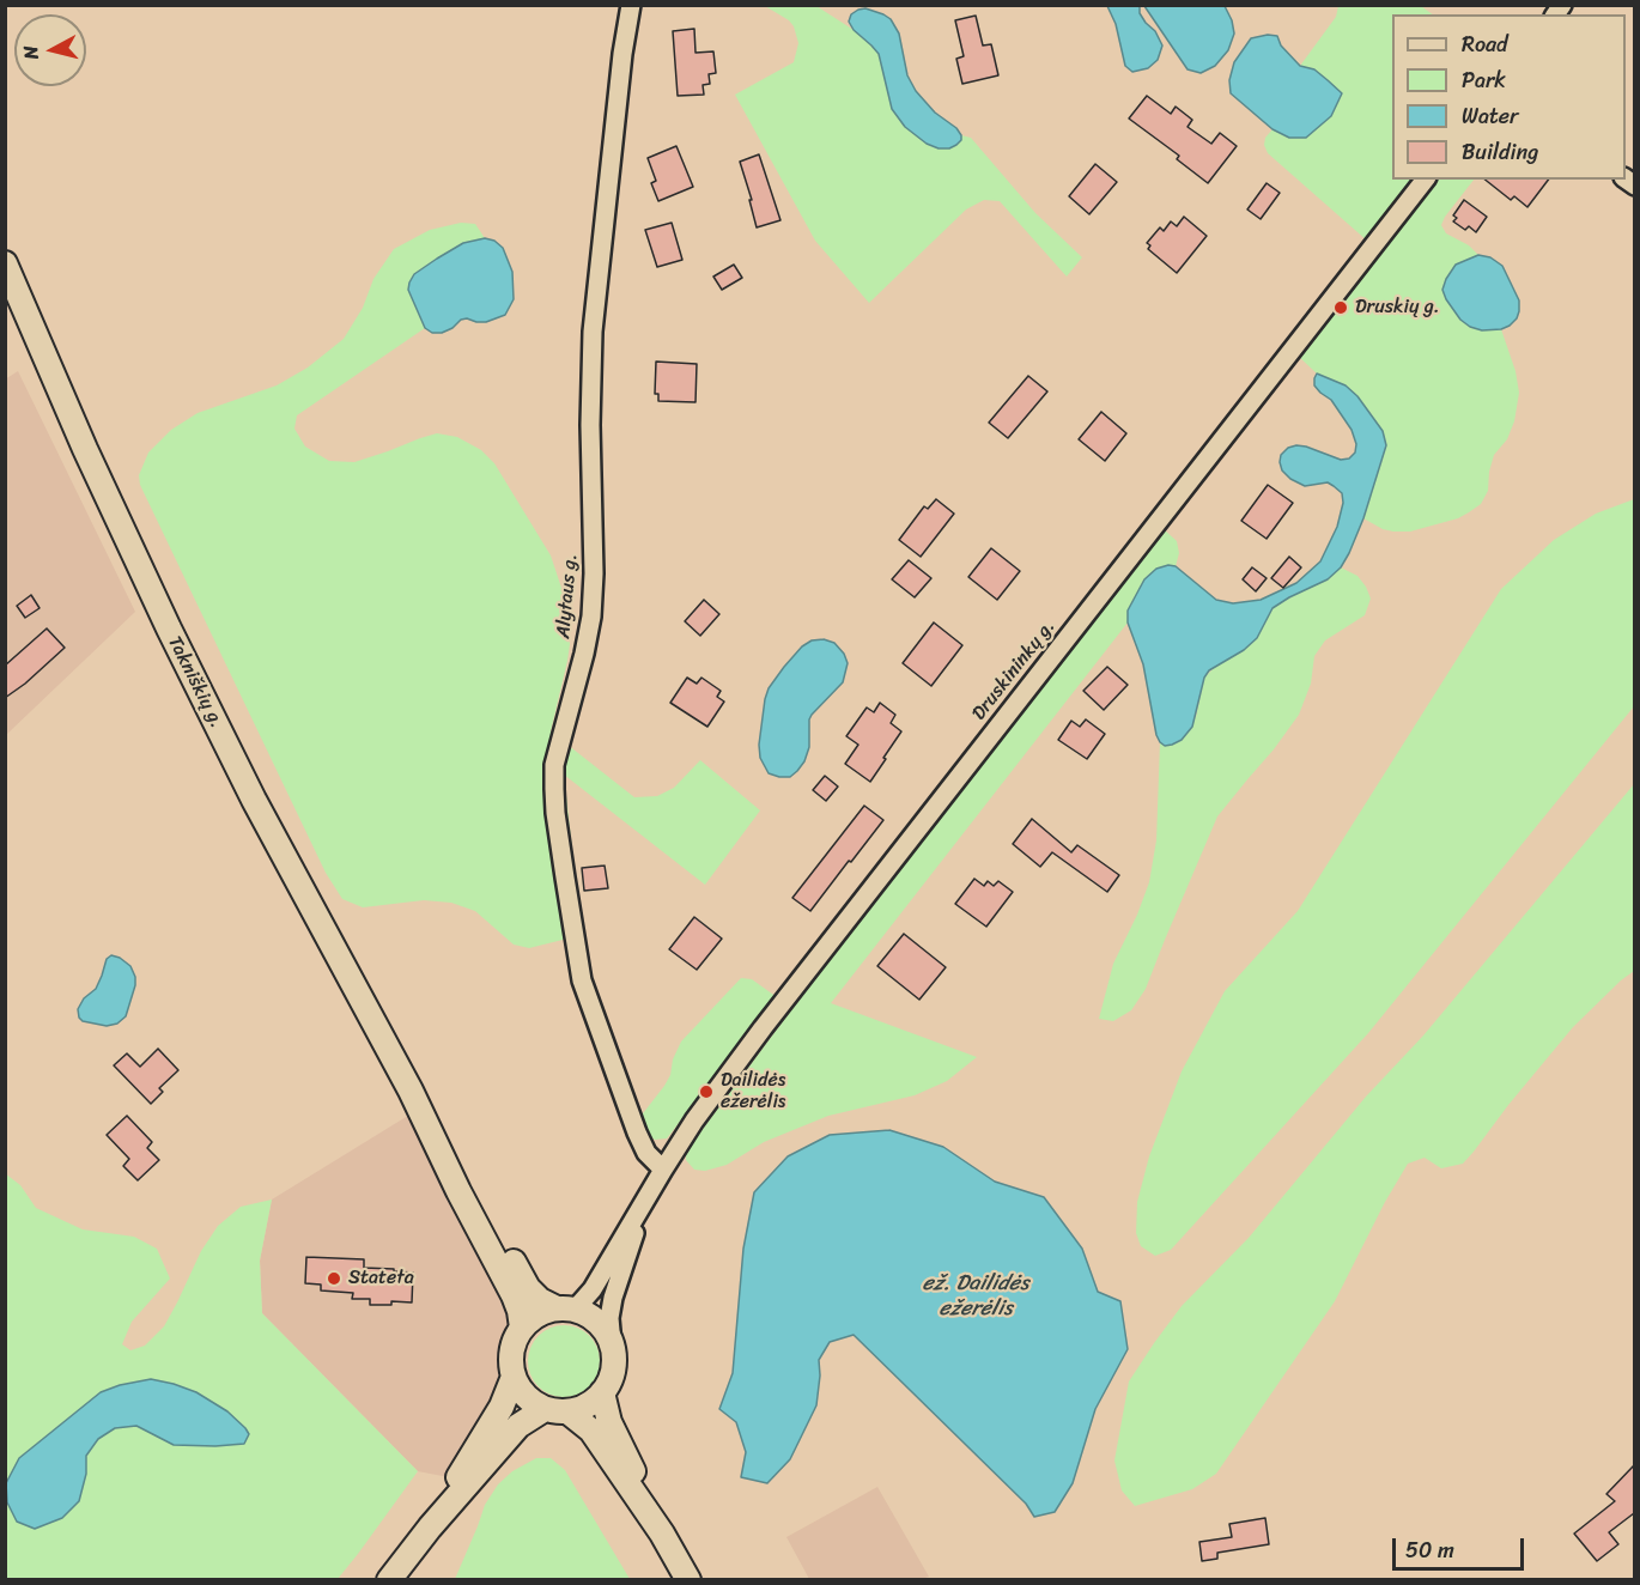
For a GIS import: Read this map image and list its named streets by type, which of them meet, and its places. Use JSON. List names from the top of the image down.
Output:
{
  "streets": {
    "main road": ["Takniškių g."],
    "street": ["Alytaus g.", "Druskininkų g."]
  },
  "crossings": [
    ["Alytaus g.", "Druskininkų g."]
  ],
  "water": ["ež. Dailidės ežerėlis"],
  "places": ["Druskių g.", "Dailidės ežerėlis", "Stateta"],
  "legend": [
    "Road",
    "Park",
    "Water",
    "Building"
  ],
  "scale_bar": "50 m",
  "north": "left"
}
